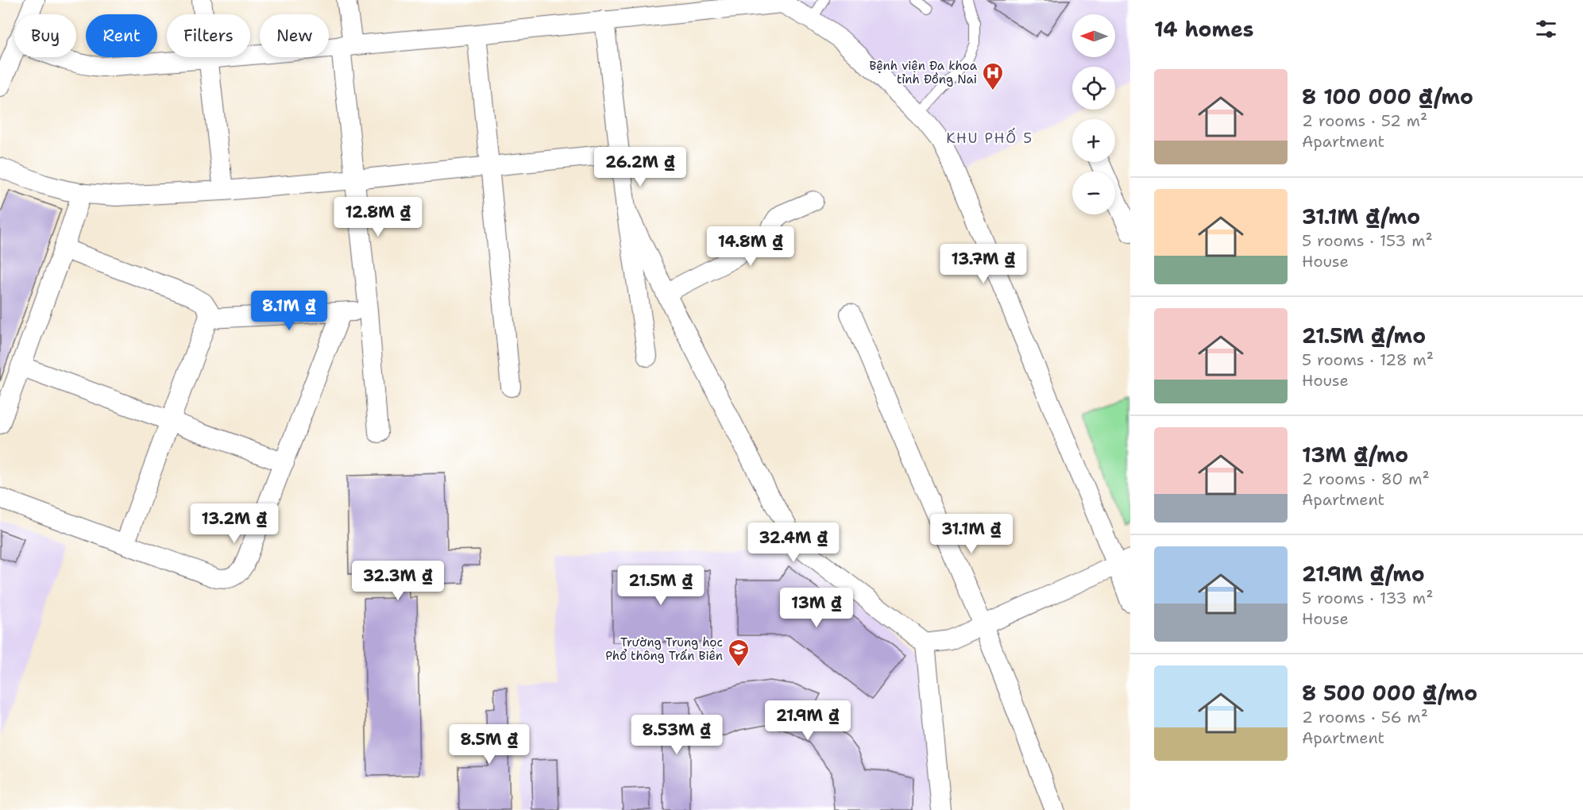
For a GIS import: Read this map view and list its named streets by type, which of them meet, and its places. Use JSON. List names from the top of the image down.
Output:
{
  "districts": ["KHU PHỐ 5"],
  "places": {
    "hospital": ["Bệnh viện Đa khoa tỉnh Đồng Nai"],
    "school or university": ["Trường Trung học Phổ thông Trấn Biên"]
  },
  "north": "left",
  "page": {
    "heading": "14 homes",
    "map_buttons": ["+", "−"],
    "chip": [
      "Buy",
      "Rent",
      "Filters",
      "New"
    ],
    "list": [
      {
        "name": "8 100 000 ₫/mo",
        "note": "2 rooms · 52 m² · Apartment"
      },
      {
        "name": "31.1M ₫/mo",
        "note": "5 rooms · 153 m² · House"
      },
      {
        "name": "21.5M ₫/mo",
        "note": "5 rooms · 128 m² · House"
      },
      {
        "name": "13M ₫/mo",
        "note": "2 rooms · 80 m² · Apartment"
      },
      {
        "name": "21.9M ₫/mo",
        "note": "5 rooms · 133 m² · House"
      },
      {
        "name": "8 500 000 ₫/mo",
        "note": "2 rooms · 56 m² · Apartment"
      }
    ],
    "price": [
      "26.2M ₫",
      "12.8M ₫",
      "14.8M ₫",
      "13.7M ₫",
      "8.1M ₫",
      "13.2M ₫",
      "31.1M ₫",
      "32.4M ₫",
      "32.3M ₫",
      "21.5M ₫",
      "13M ₫",
      "21.9M ₫",
      "8.53M ₫",
      "8.5M ₫"
    ]
  }
}
